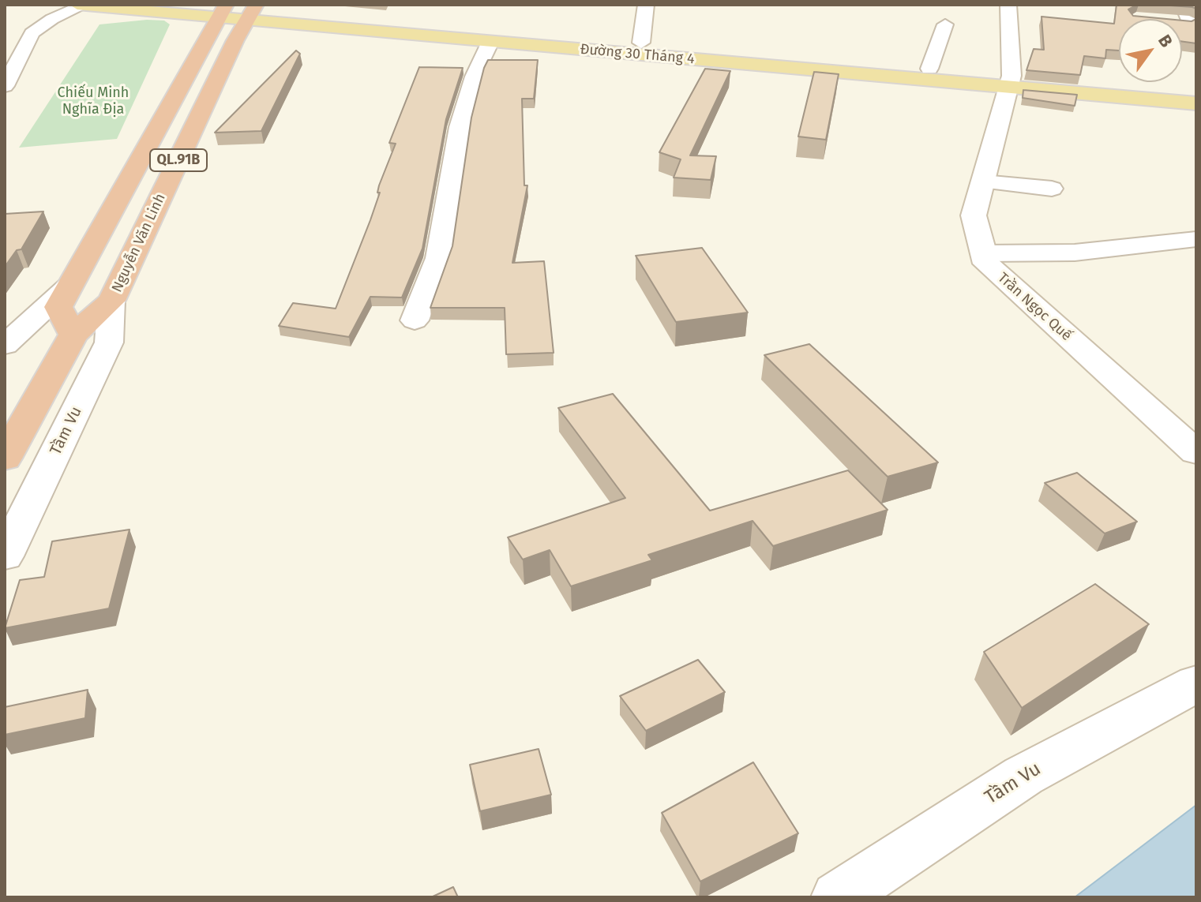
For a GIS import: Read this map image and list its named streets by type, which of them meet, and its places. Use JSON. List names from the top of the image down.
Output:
{
  "streets": {
    "highway": ["QL.91B", "Nguyễn Văn Linh"],
    "main road": ["Đường 30 Tháng 4"],
    "street": ["Trần Ngọc Quế", "Tầm Vu"]
  },
  "crossings": [
    ["Đường 30 Tháng 4", "QL.91B"],
    ["Đường 30 Tháng 4", "Nguyễn Văn Linh"],
    ["Đường 30 Tháng 4", "Trần Ngọc Quế"],
    ["QL.91B", "Nguyễn Văn Linh"],
    ["Nguyễn Văn Linh", "Tầm Vu"]
  ],
  "parks": ["Chiếu Minh Nghĩa Địa"],
  "north": "top right"
}
